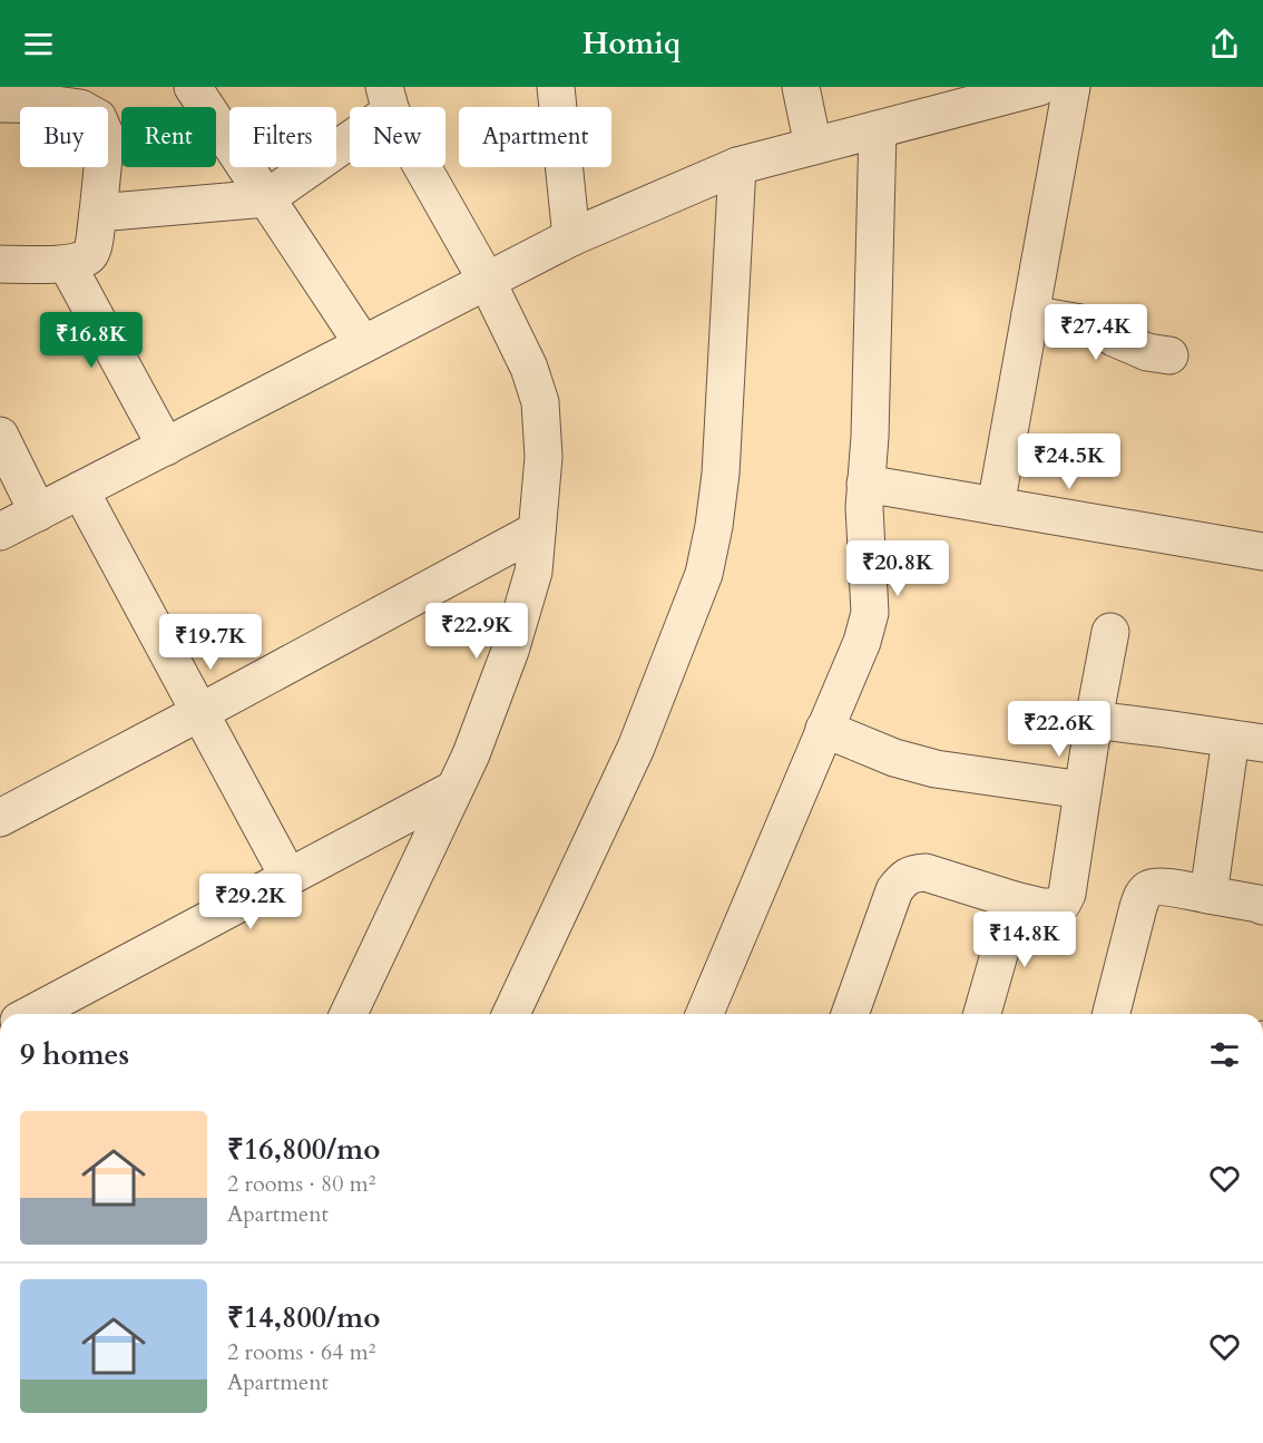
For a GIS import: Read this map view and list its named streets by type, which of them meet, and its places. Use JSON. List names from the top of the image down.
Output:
{
  "page": {
    "header": "Homiq",
    "chip": [
      "Buy",
      "Rent",
      "Filters",
      "New",
      "Apartment"
    ],
    "price": [
      "₹27.4K",
      "₹16.8K",
      "₹24.5K",
      "₹20.8K",
      "₹22.9K",
      "₹19.7K",
      "₹22.6K",
      "₹29.2K",
      "₹14.8K"
    ],
    "heading": "9 homes",
    "list": [
      {
        "name": "₹16,800/mo",
        "note": "2 rooms · 80 m² · Apartment"
      },
      {
        "name": "₹14,800/mo",
        "note": "2 rooms · 64 m² · Apartment"
      }
    ]
  }
}
